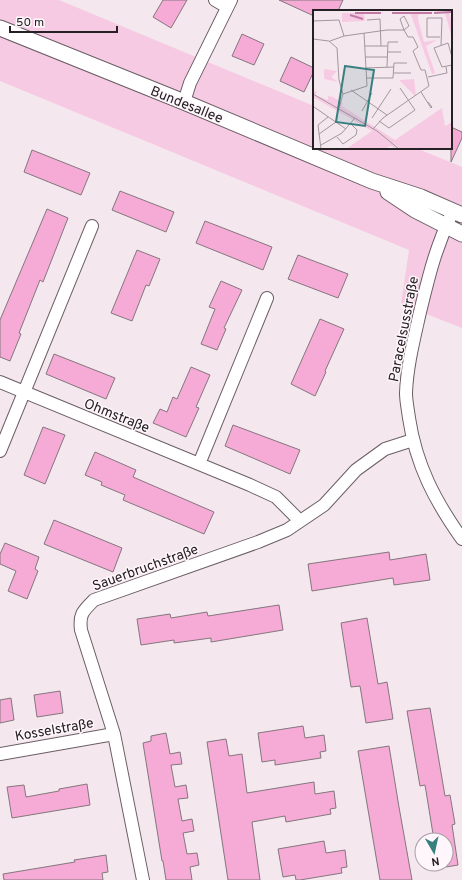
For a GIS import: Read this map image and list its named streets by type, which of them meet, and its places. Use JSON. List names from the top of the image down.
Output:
{
  "streets": {
    "street": [
      "Bundesallee",
      "Paracelsusstraße",
      "Ohmstraße",
      "Sauerbruchstraße",
      "Kosselstraße"
    ]
  },
  "crossings": [
    ["Bundesallee", "Paracelsusstraße"],
    ["Paracelsusstraße", "Sauerbruchstraße"],
    ["Ohmstraße", "Sauerbruchstraße"],
    ["Sauerbruchstraße", "Kosselstraße"]
  ],
  "scale_bar": "50 m",
  "north": "bottom"
}
